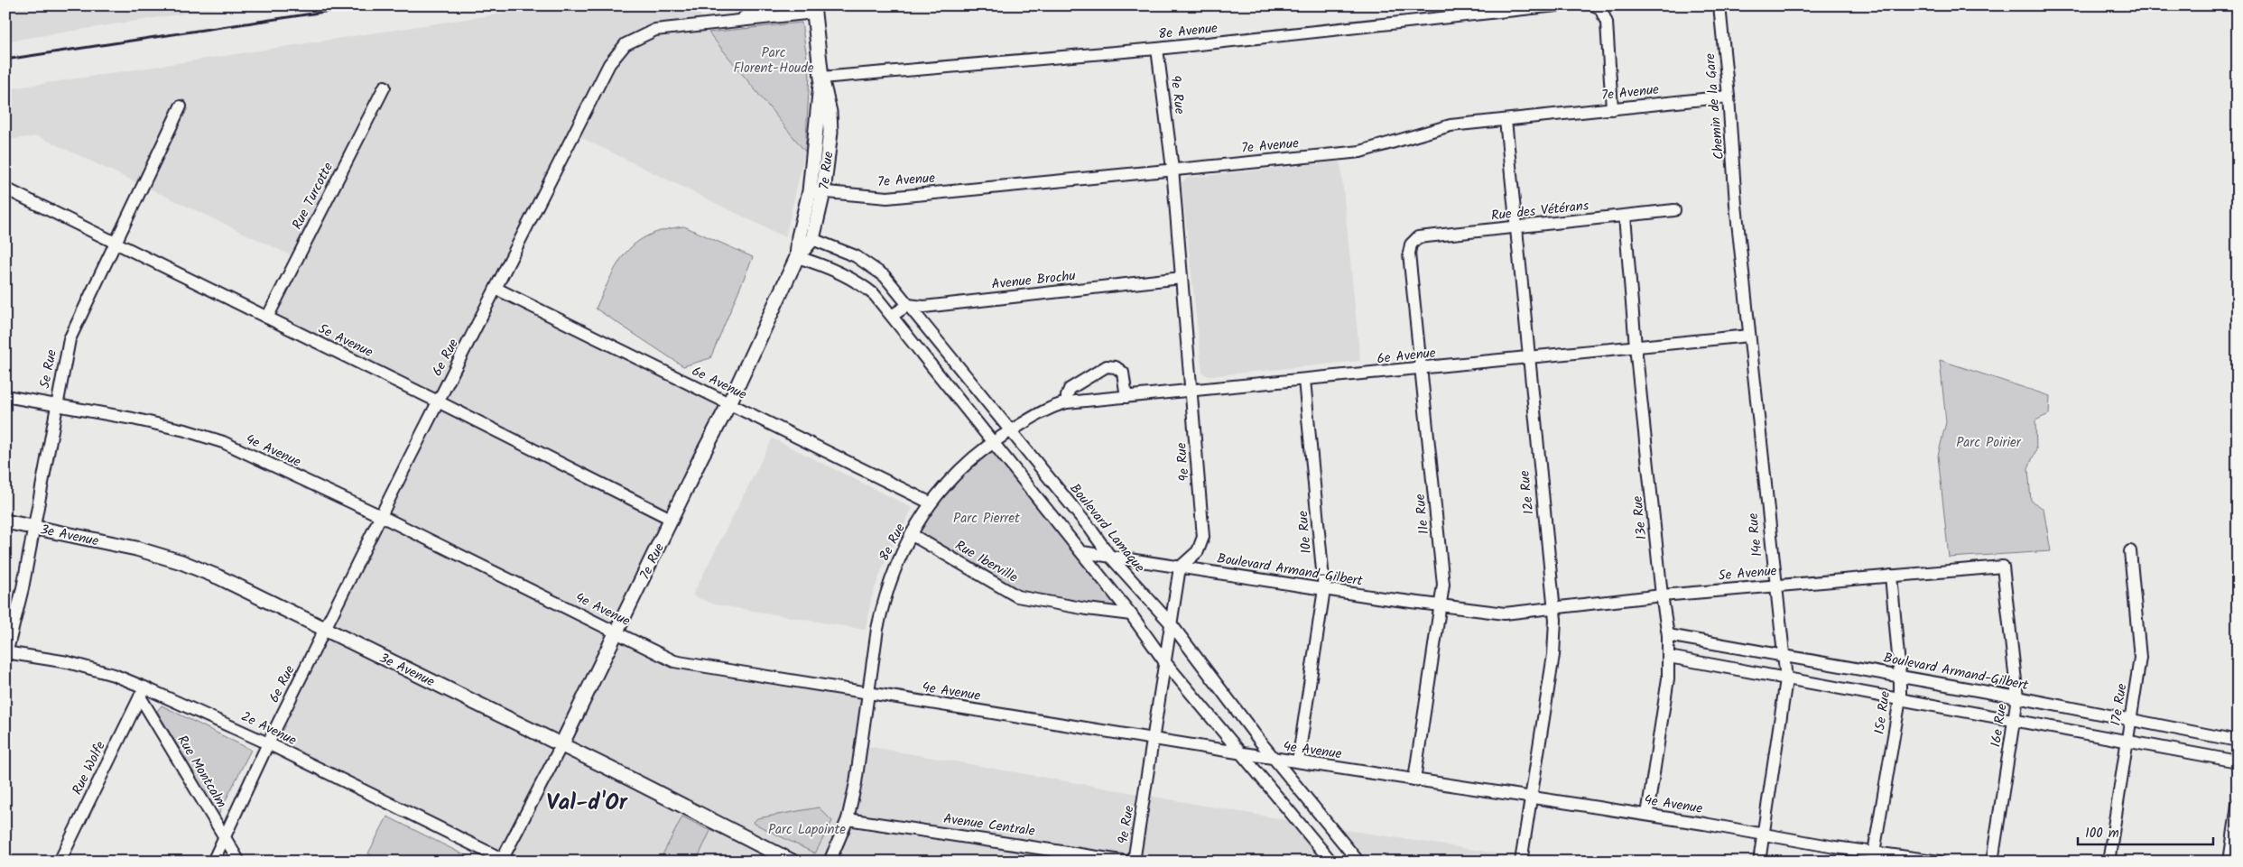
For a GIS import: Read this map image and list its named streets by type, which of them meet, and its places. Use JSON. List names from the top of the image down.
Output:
{
  "streets": {
    "main road": ["7e Rue", "3e Avenue"],
    "street": [
      "8e Avenue",
      "7e Avenue",
      "9e Rue",
      "Chemin de la Gare",
      "Rue Turcotte",
      "Rue des Vétérans",
      "Avenue Brochu",
      "5e Avenue",
      "6e Avenue",
      "6e Rue",
      "5e Rue",
      "4e Avenue",
      "12e Rue",
      "11e Rue",
      "13e Rue",
      "Boulevard Lamaque",
      "10e Rue",
      "14e Rue",
      "8e Rue",
      "Rue Iberville",
      "Boulevard Armand-Gilbert",
      "17e Rue",
      "15e Rue",
      "16e Rue",
      "2e Avenue",
      "Rue Wolfe",
      "Rue Montcalm",
      "Avenue Centrale"
    ]
  },
  "crossings": [
    ["8e Avenue", "9e Rue"],
    ["8e Avenue", "7e Rue"],
    ["7e Avenue", "9e Rue"],
    ["7e Avenue", "Chemin de la Gare"],
    ["7e Avenue", "7e Rue"],
    ["7e Avenue", "12e Rue"],
    ["9e Rue", "Avenue Brochu"],
    ["9e Rue", "6e Avenue"],
    ["9e Rue", "4e Avenue"],
    ["9e Rue", "Boulevard Lamaque"],
    ["9e Rue", "Boulevard Armand-Gilbert"],
    ["Chemin de la Gare", "14e Rue"],
    ["7e Rue", "5e Avenue"],
    ["7e Rue", "6e Avenue"],
    ["7e Rue", "6e Rue"],
    ["7e Rue", "4e Avenue"],
    ["7e Rue", "Boulevard Lamaque"],
    ["7e Rue", "3e Avenue"],
    ["7e Rue", "2e Avenue"],
    ["Rue Turcotte", "5e Avenue"],
    ["Rue des Vétérans", "12e Rue"],
    ["Rue des Vétérans", "11e Rue"],
    ["Rue des Vétérans", "13e Rue"],
    ["Avenue Brochu", "Boulevard Lamaque"],
    ["5e Avenue", "6e Rue"],
    ["5e Avenue", "5e Rue"],
    ["5e Avenue", "12e Rue"],
    ["5e Avenue", "13e Rue"],
    ["5e Avenue", "14e Rue"],
    ["5e Avenue", "Boulevard Armand-Gilbert"],
    ["5e Avenue", "15e Rue"],
    ["5e Avenue", "16e Rue"],
    ["6e Avenue", "6e Rue"],
    ["6e Avenue", "12e Rue"],
    ["6e Avenue", "11e Rue"],
    ["6e Avenue", "13e Rue"],
    ["6e Avenue", "10e Rue"],
    ["6e Avenue", "14e Rue"],
    ["6e Avenue", "8e Rue"],
    ["6e Rue", "4e Avenue"],
    ["6e Rue", "3e Avenue"],
    ["6e Rue", "2e Avenue"],
    ["6e Rue", "Rue Montcalm"],
    ["5e Rue", "4e Avenue"],
    ["5e Rue", "3e Avenue"],
    ["5e Rue", "2e Avenue"],
    ["4e Avenue", "12e Rue"],
    ["4e Avenue", "11e Rue"],
    ["4e Avenue", "13e Rue"],
    ["4e Avenue", "Boulevard Lamaque"],
    ["4e Avenue", "10e Rue"],
    ["4e Avenue", "14e Rue"],
    ["4e Avenue", "8e Rue"],
    ["4e Avenue", "15e Rue"],
    ["11e Rue", "Boulevard Armand-Gilbert"],
    ["13e Rue", "Boulevard Armand-Gilbert"],
    ["Boulevard Lamaque", "8e Rue"],
    ["Boulevard Lamaque", "Boulevard Armand-Gilbert"],
    ["10e Rue", "Boulevard Armand-Gilbert"],
    ["14e Rue", "Boulevard Armand-Gilbert"],
    ["8e Rue", "Rue Iberville"],
    ["8e Rue", "Avenue Centrale"],
    ["Boulevard Armand-Gilbert", "17e Rue"],
    ["Boulevard Armand-Gilbert", "15e Rue"],
    ["Boulevard Armand-Gilbert", "16e Rue"],
    ["2e Avenue", "Rue Wolfe"],
    ["2e Avenue", "Rue Montcalm"],
    ["Rue Wolfe", "Rue Montcalm"]
  ],
  "districts": ["Val-d'Or"],
  "parks": [
    "Parc Florent-Houde",
    "Parc Poirier",
    "Parc Pierret",
    "Parc Lapointe"
  ],
  "scale_bar": "100 m"
}
